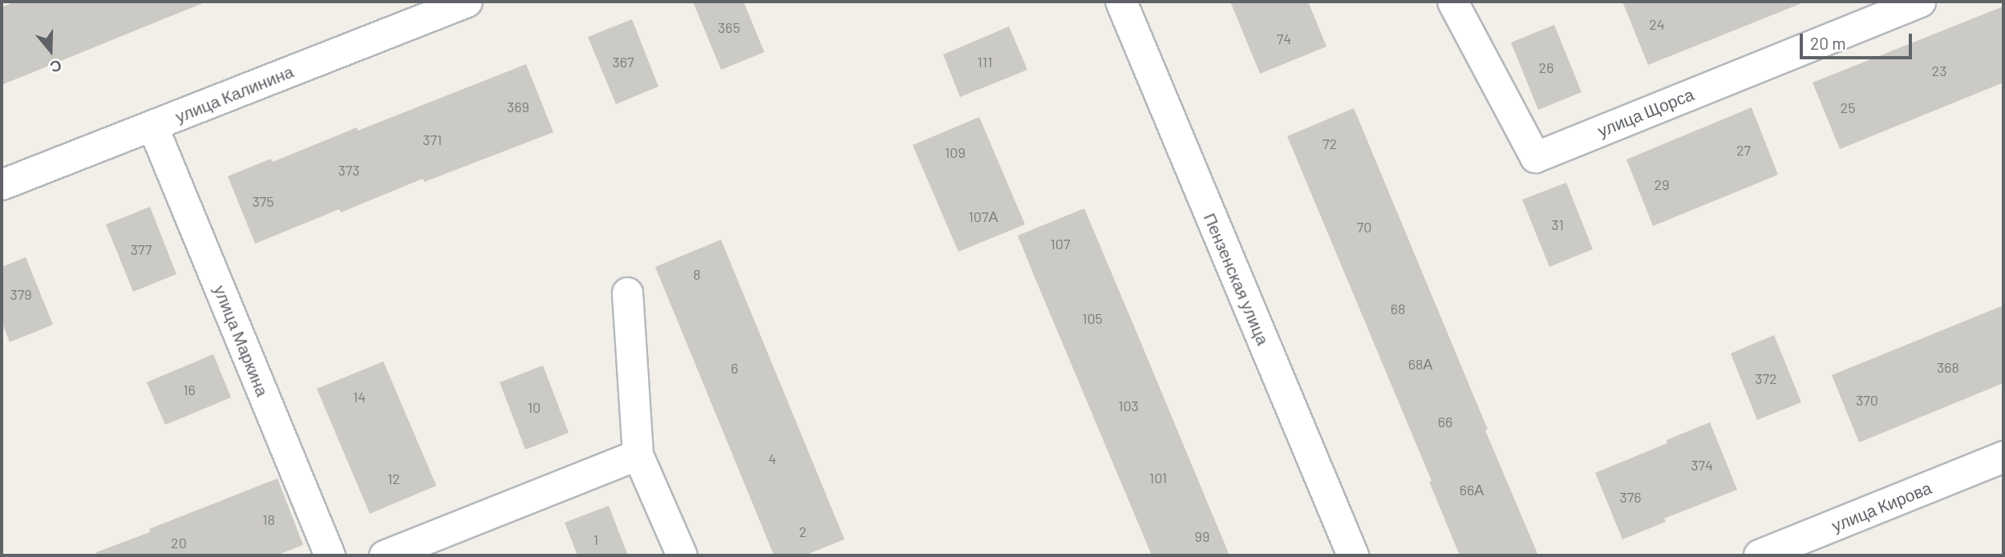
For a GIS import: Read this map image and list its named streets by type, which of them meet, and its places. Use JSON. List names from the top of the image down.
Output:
{
  "streets": {
    "street": [
      "улица Калинина",
      "улица Щорса",
      "Пензенская улица",
      "улица Маркина",
      "улица Кирова"
    ]
  },
  "crossings": [
    ["улица Калинина", "улица Маркина"]
  ],
  "house_numbers": [
    "24",
    "365",
    "74",
    "367",
    "111",
    "26",
    "23",
    "369",
    "25",
    "371",
    "72",
    "27",
    "109",
    "373",
    "29",
    "375",
    "107А",
    "31",
    "70",
    "107",
    "377",
    "8",
    "379",
    "68",
    "105",
    "68А",
    "368",
    "6",
    "372",
    "16",
    "14",
    "370",
    "103",
    "10",
    "66",
    "4",
    "374",
    "101",
    "12",
    "66А",
    "376",
    "18",
    "2",
    "99",
    "1",
    "20"
  ],
  "scale_bar": "20 m",
  "north": "bottom"
}
